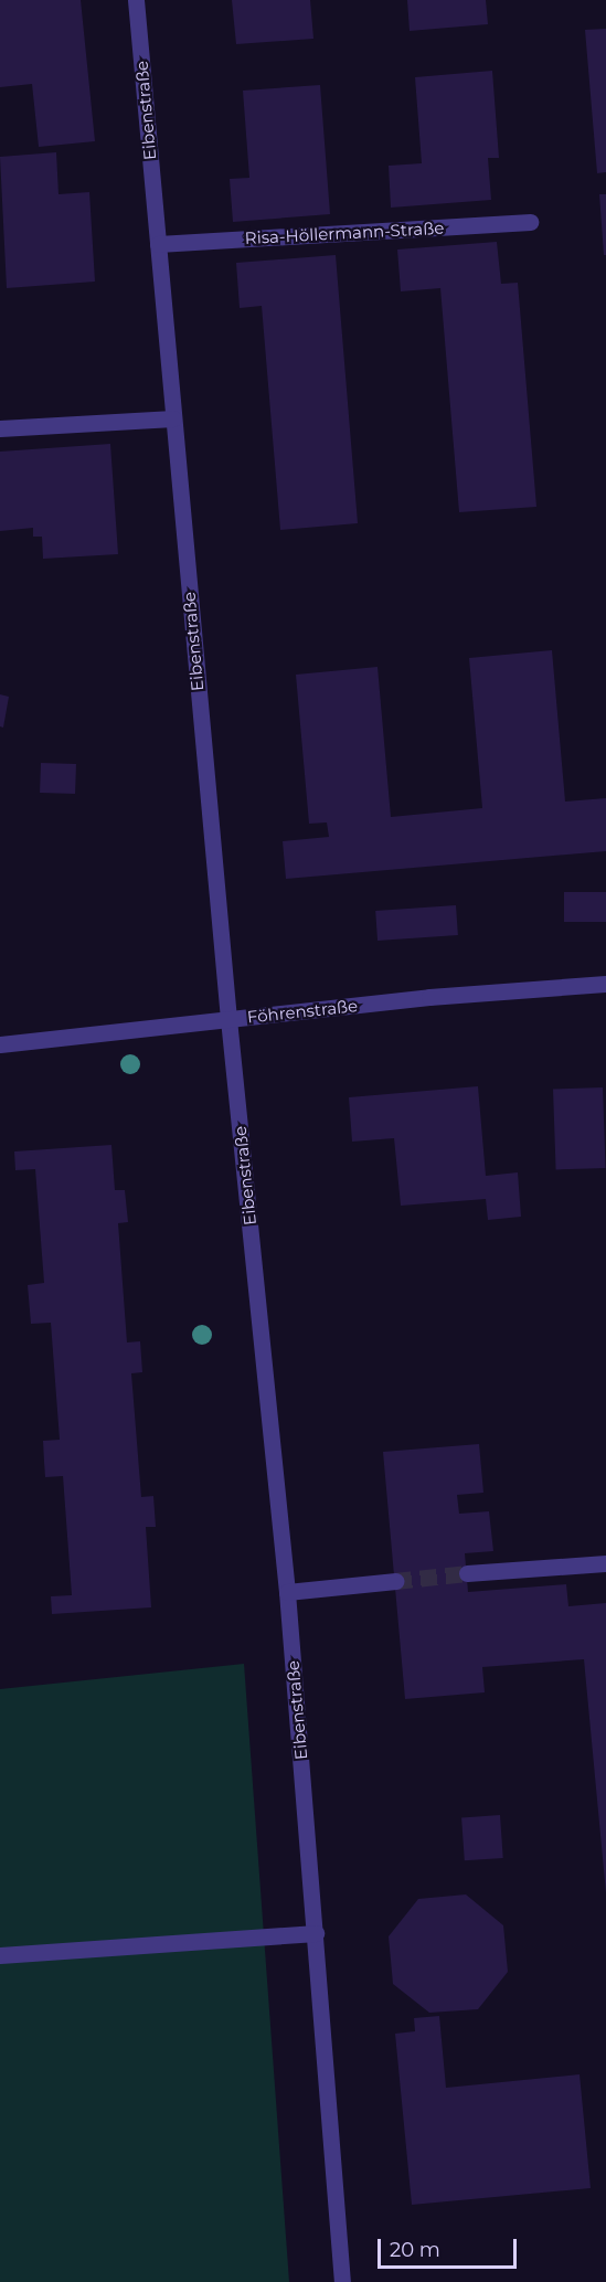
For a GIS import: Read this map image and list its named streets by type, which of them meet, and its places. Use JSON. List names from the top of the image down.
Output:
{
  "streets": {
    "street": ["Eibenstraße", "Risa-Höllermann-Straße", "Föhrenstraße"]
  },
  "crossings": [
    ["Eibenstraße", "Risa-Höllermann-Straße"],
    ["Eibenstraße", "Föhrenstraße"]
  ],
  "scale_bar": "20 m"
}
